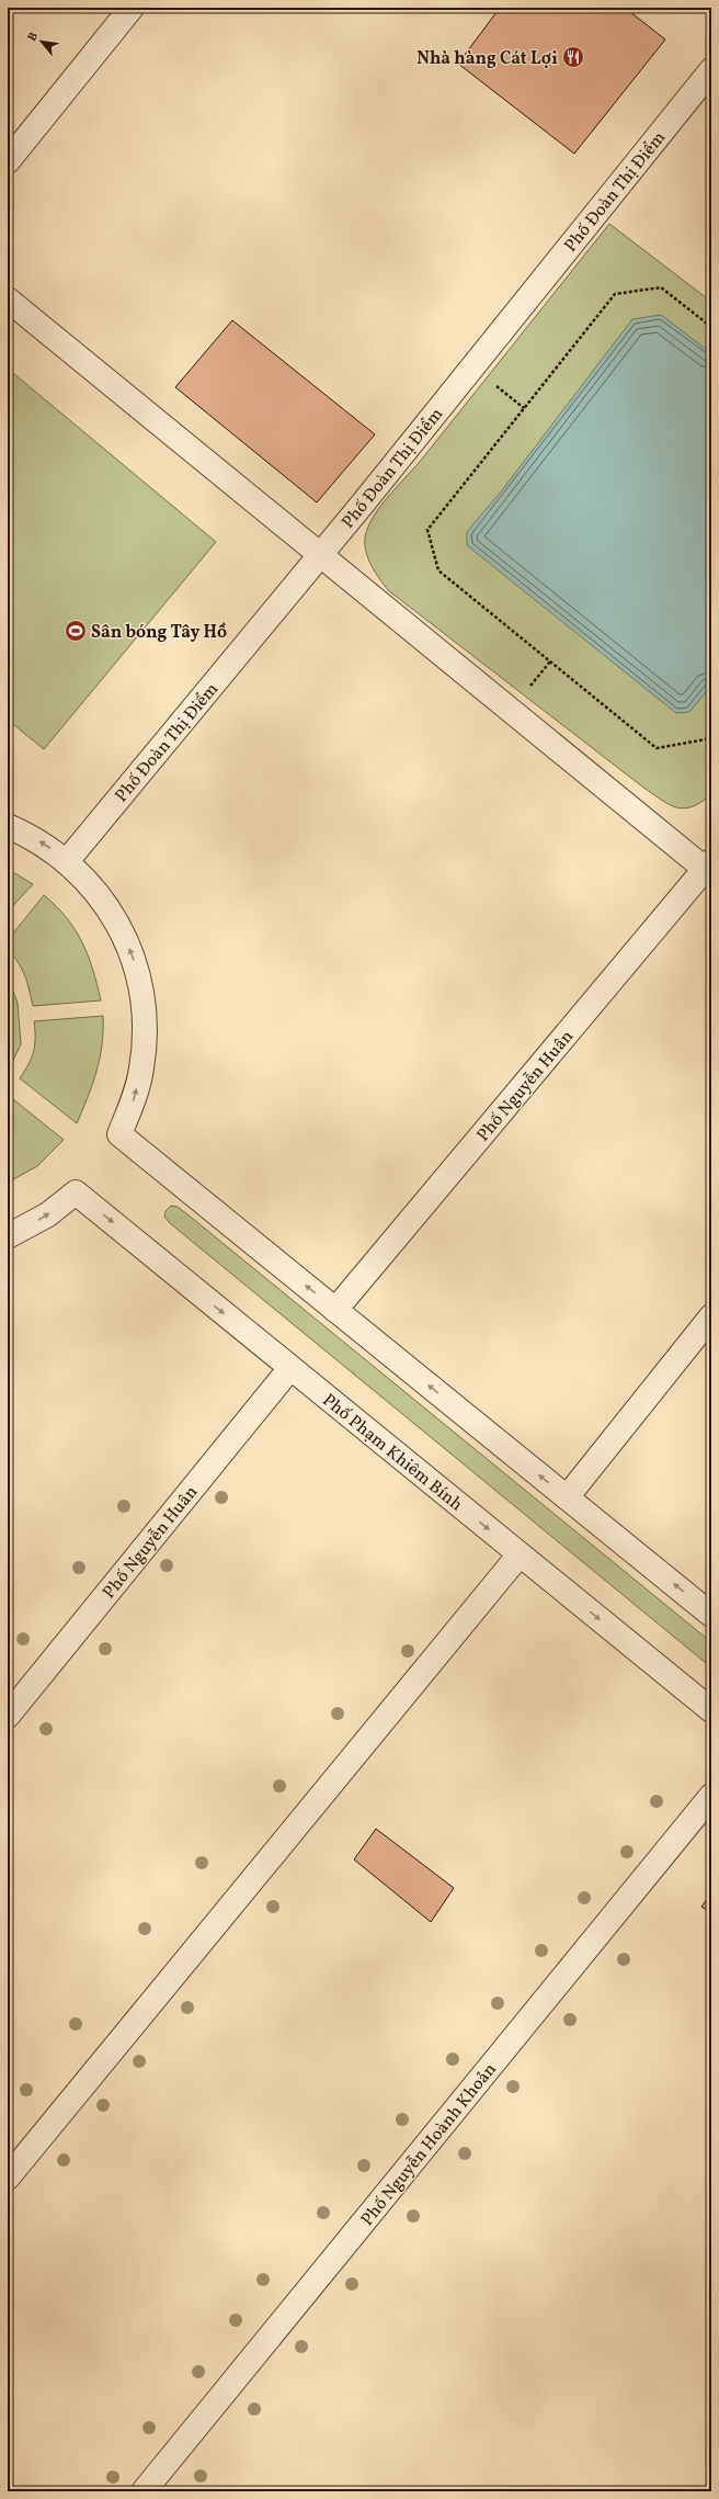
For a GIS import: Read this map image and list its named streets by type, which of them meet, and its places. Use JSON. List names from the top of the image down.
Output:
{
  "streets": {
    "street": [
      "Phố Đoàn Thị Điểm",
      "Phố Nguyễn Huân",
      "Phố Phạm Khiêm Bính",
      "Phố Nguyễn Hoành Khoản"
    ]
  },
  "crossings": [
    ["Phố Nguyễn Huân", "Phố Phạm Khiêm Bính"]
  ],
  "places": {
    "restaurant": ["Nhà hàng Cát Lợi"],
    "sports": ["Sân bóng Tây Hồ"]
  },
  "north": "top left"
}
